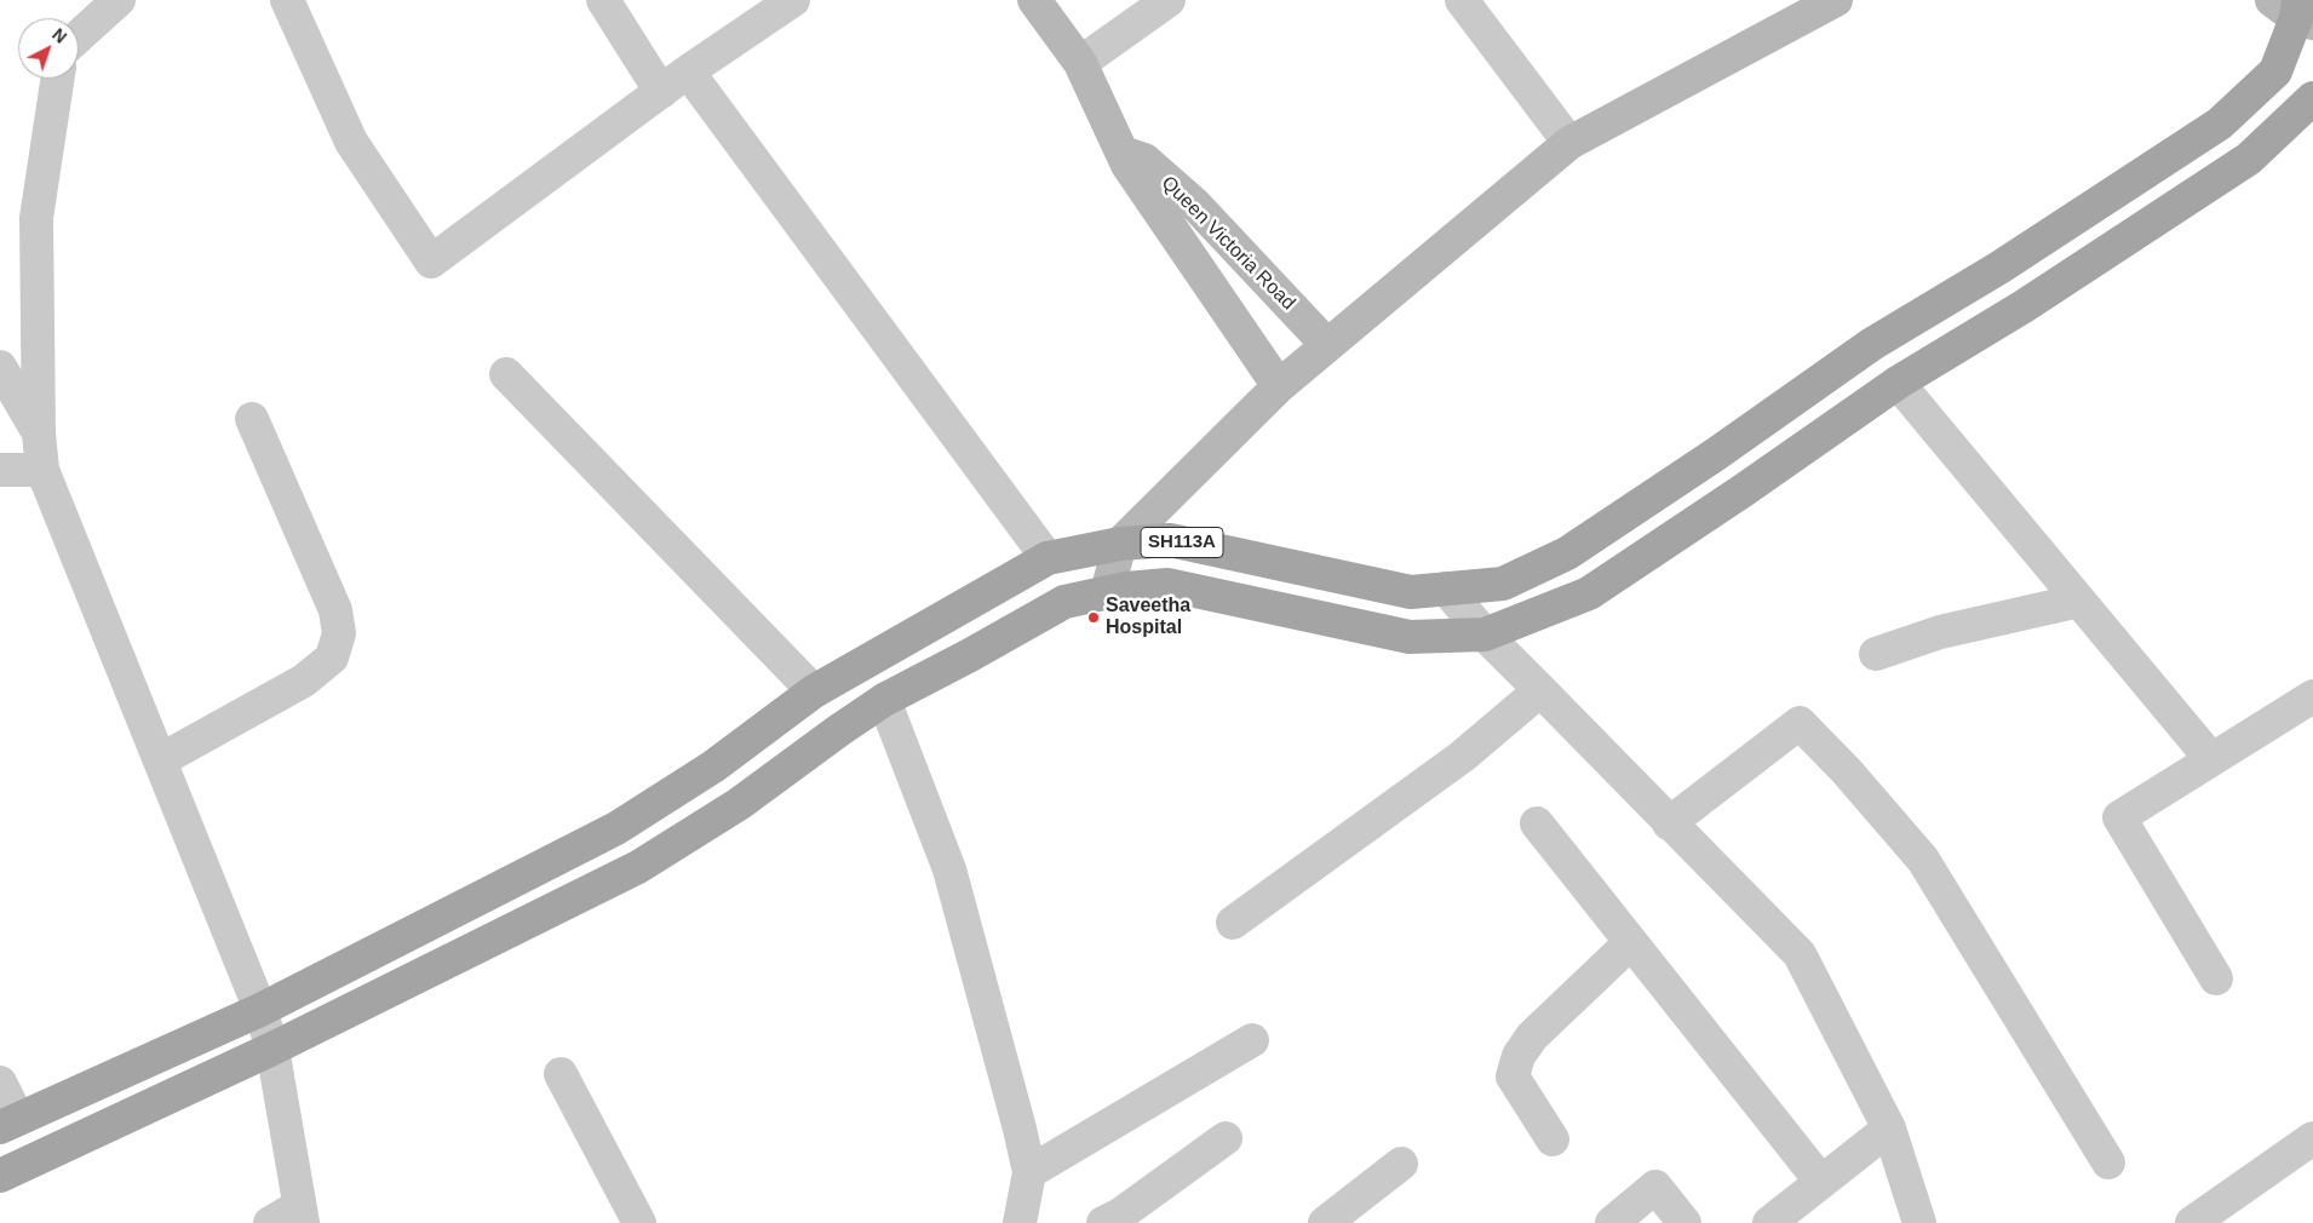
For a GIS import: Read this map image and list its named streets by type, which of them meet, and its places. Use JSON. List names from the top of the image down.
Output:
{
  "streets": {
    "main road": ["SH113A"],
    "street": ["Queen Victoria Road"]
  },
  "places": ["Saveetha Hospital"],
  "north": "top right"
}
